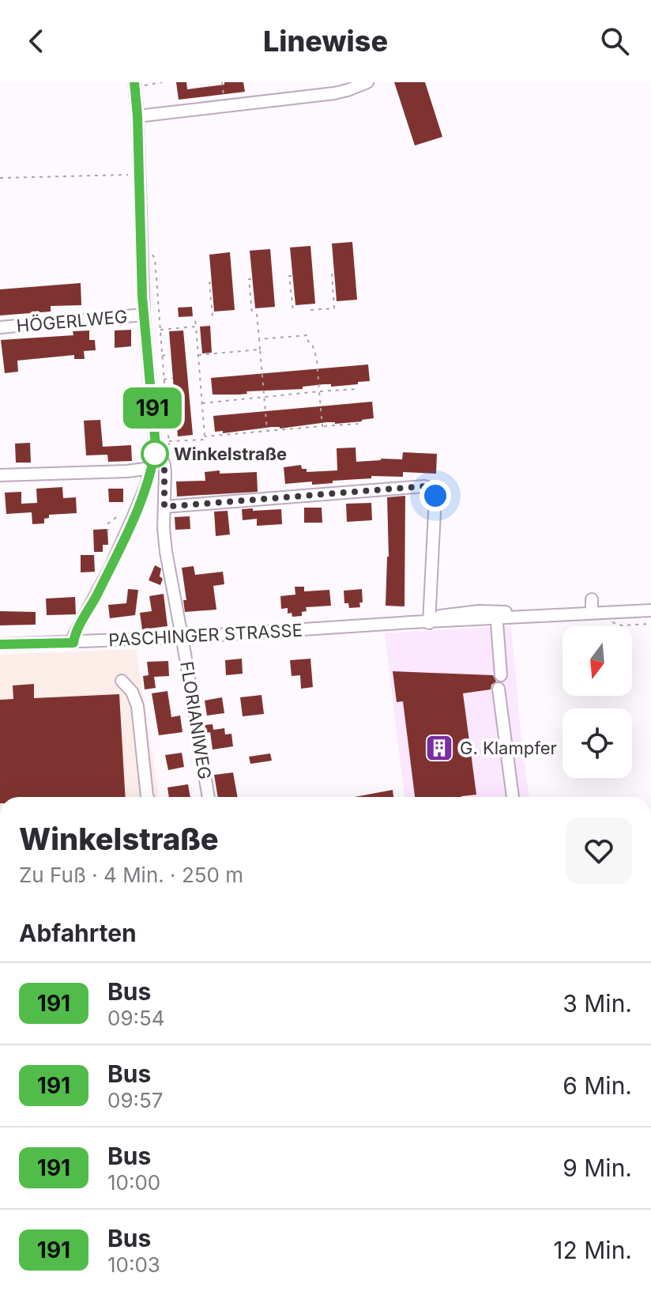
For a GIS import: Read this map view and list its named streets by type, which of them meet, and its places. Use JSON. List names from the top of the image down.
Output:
{
  "streets": {
    "street": ["HÖGERLWEG", "PASCHINGER STRASSE", "FLORIANIWEG"]
  },
  "crossings": [
    ["PASCHINGER STRASSE", "FLORIANIWEG"]
  ],
  "places": {
    "other": ["Winkelstraße"],
    "building": ["G. Klampfer"]
  },
  "lines": ["bus line 191"],
  "north": "bottom",
  "page": {
    "header": "Linewise",
    "on_map": "191",
    "heading": [
      ["Winkelstraße", "Zu Fuß · 4 Min. · 250 m"],
      "Abfahrten"
    ],
    "list": [
      {
        "mark": "191",
        "name": "Bus",
        "note": "09:54",
        "value": "3 Min."
      },
      {
        "mark": "191",
        "name": "Bus",
        "note": "09:57",
        "value": "6 Min."
      },
      {
        "mark": "191",
        "name": "Bus",
        "note": "10:00",
        "value": "9 Min."
      },
      {
        "mark": "191",
        "name": "Bus",
        "note": "10:03",
        "value": "12 Min."
      }
    ]
  }
}
